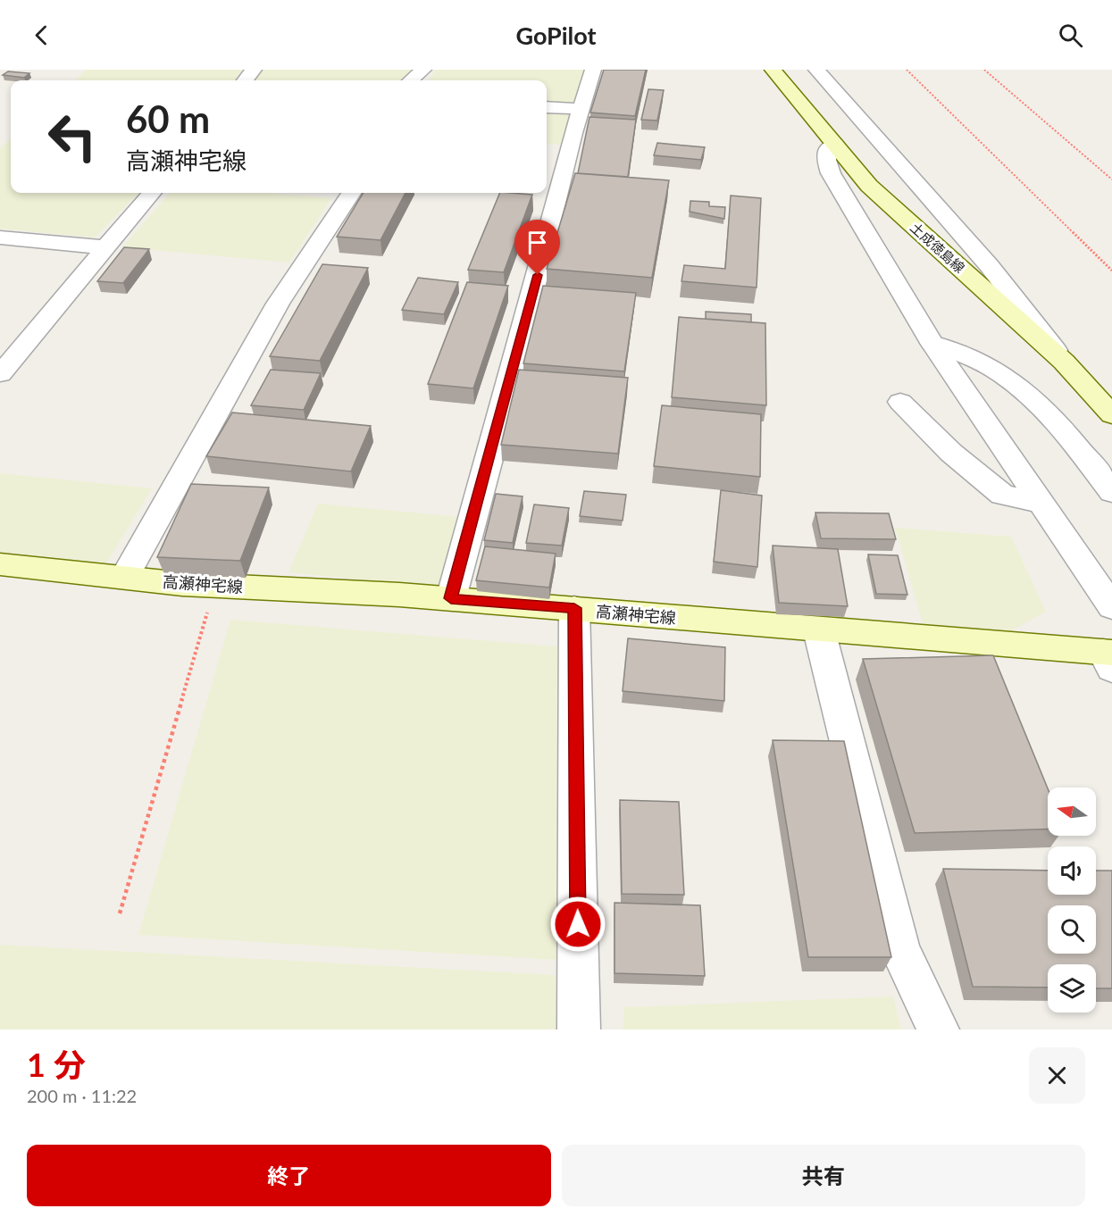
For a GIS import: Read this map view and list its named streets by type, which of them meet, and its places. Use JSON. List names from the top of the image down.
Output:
{
  "streets": {
    "main road": ["土成徳島線", "高瀬神宅線"]
  },
  "north": "left",
  "page": {
    "header": "GoPilot",
    "turn": ["60 m", "高瀬神宅線"],
    "heading": ["1 分", "200 m · 11:22"],
    "buttons": ["終了", "共有"]
  }
}
